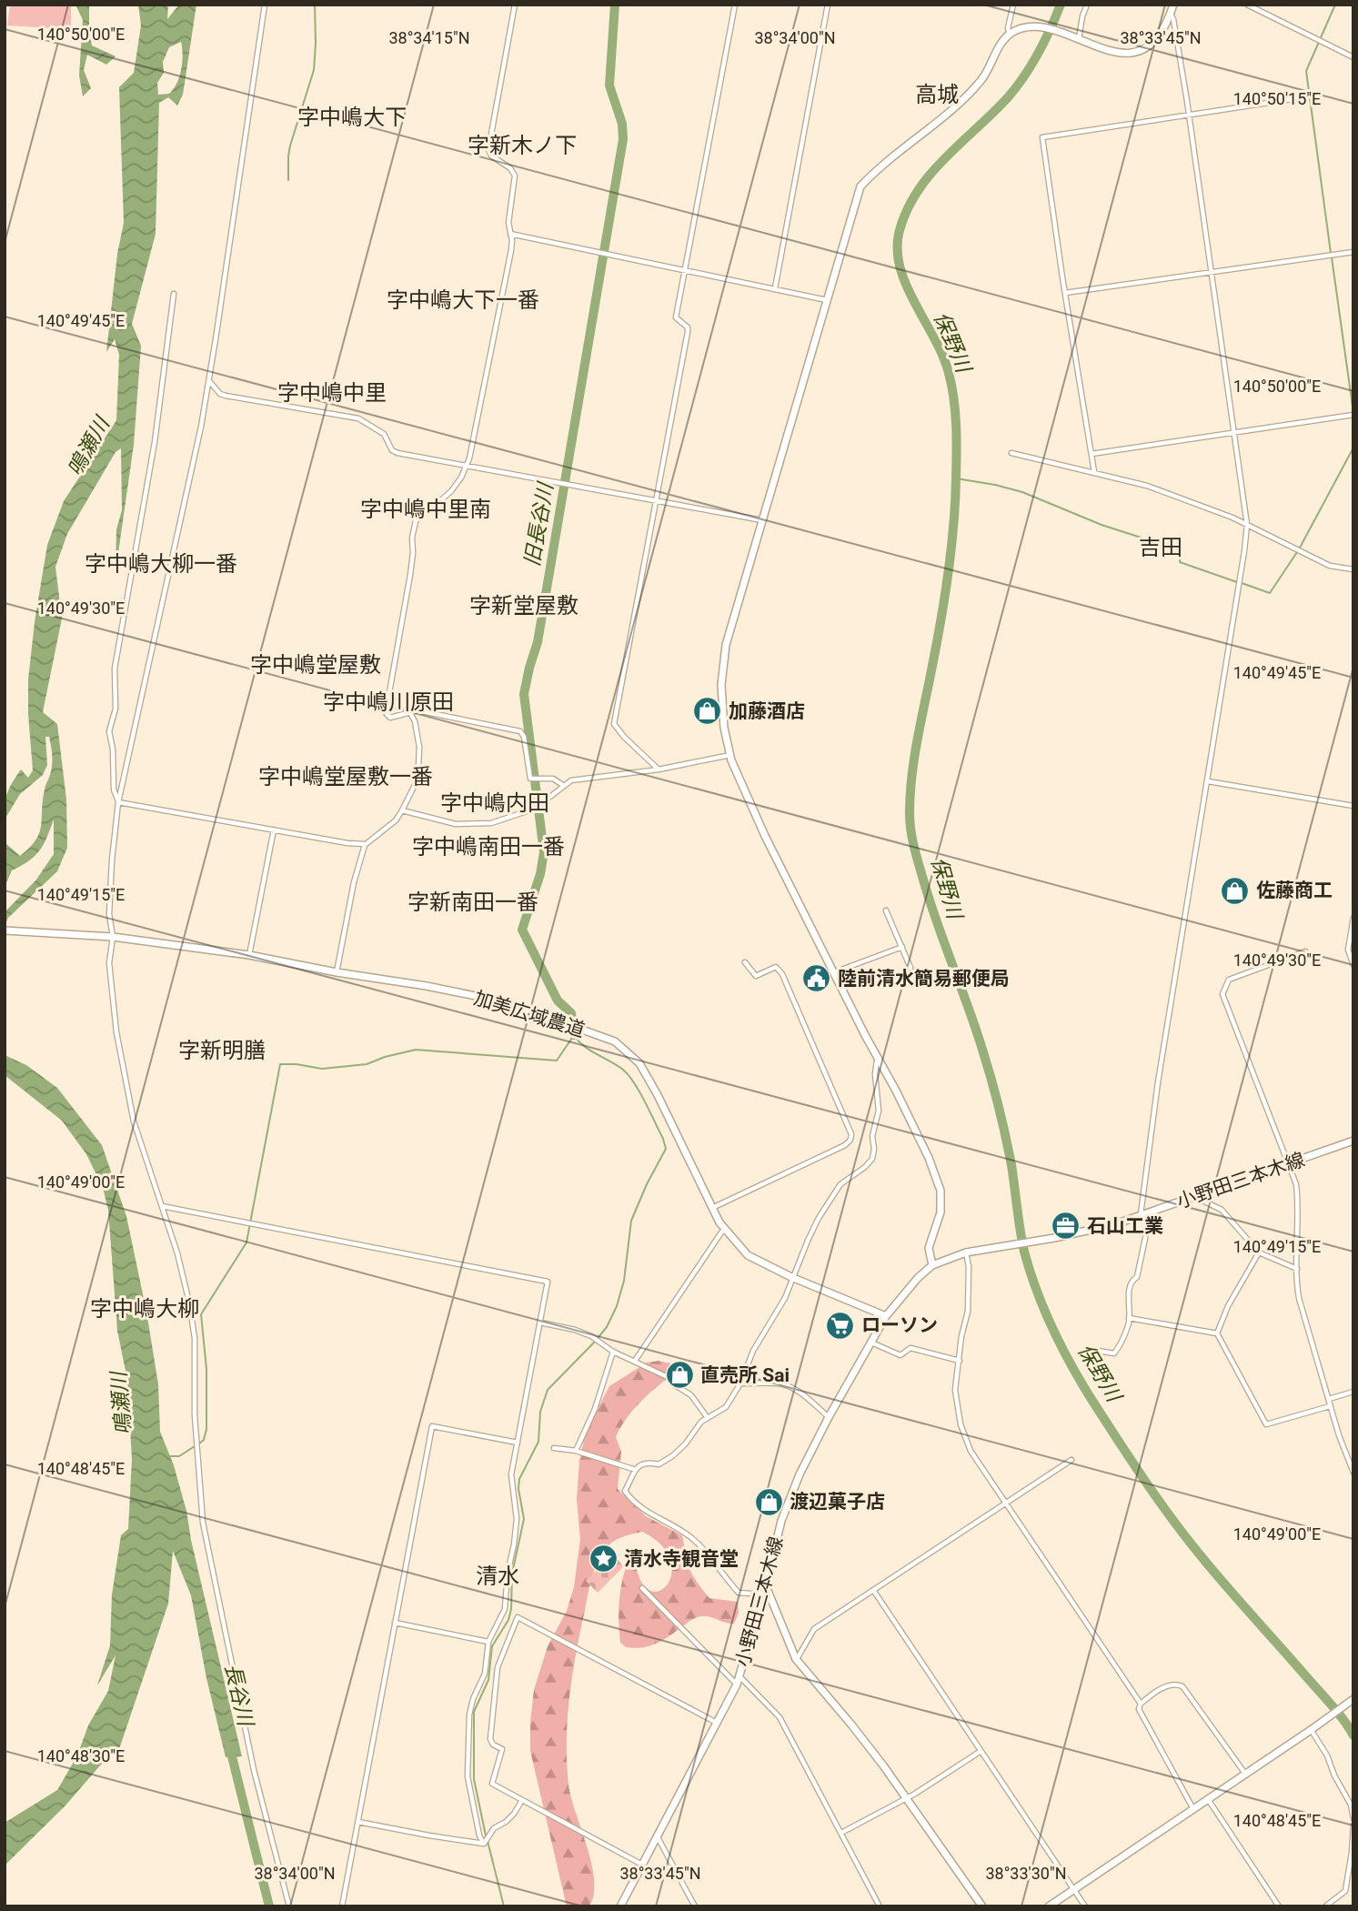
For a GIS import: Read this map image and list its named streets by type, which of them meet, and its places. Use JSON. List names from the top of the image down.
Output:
{
  "streets": {
    "street": ["加美広域農道", "小野田三本木線"]
  },
  "crossings": [
    ["加美広域農道", "小野田三本木線"]
  ],
  "districts": [
    "高城",
    "字中嶋大下",
    "字新木ノ下",
    "字中嶋大下一番",
    "字中嶋中里",
    "字中嶋中里南",
    "吉田",
    "字中嶋大柳一番",
    "字新堂屋敷",
    "字中嶋堂屋敷",
    "字中嶋川原田",
    "字中嶋堂屋敷一番",
    "字中嶋内田",
    "字中嶋南田一番",
    "字新南田一番",
    "字新明膳",
    "字中嶋大柳",
    "清水"
  ],
  "water": [
    "保野川",
    "鳴瀬川",
    "旧長谷川",
    "長谷川"
  ],
  "places": {
    "shop": [
      "加藤酒店",
      "佐藤商工",
      "直売所 Sai",
      "渡辺菓子店"
    ],
    "public building": ["陸前清水簡易郵便局"],
    "office": ["石山工業"],
    "supermarket": ["ローソン"],
    "place": ["清水寺観音堂"]
  },
  "coordinates": [
    "140°50'00\"E",
    "38°34'00\"N",
    "38°33'45\"N",
    "38°34'15\"N",
    "140°50'15\"E",
    "140°49'45\"E",
    "140°49'30\"E",
    "140°49'15\"E",
    "140°49'00\"E",
    "140°48'45\"E",
    "140°48'30\"E",
    "38°33'30\"N"
  ]
}
